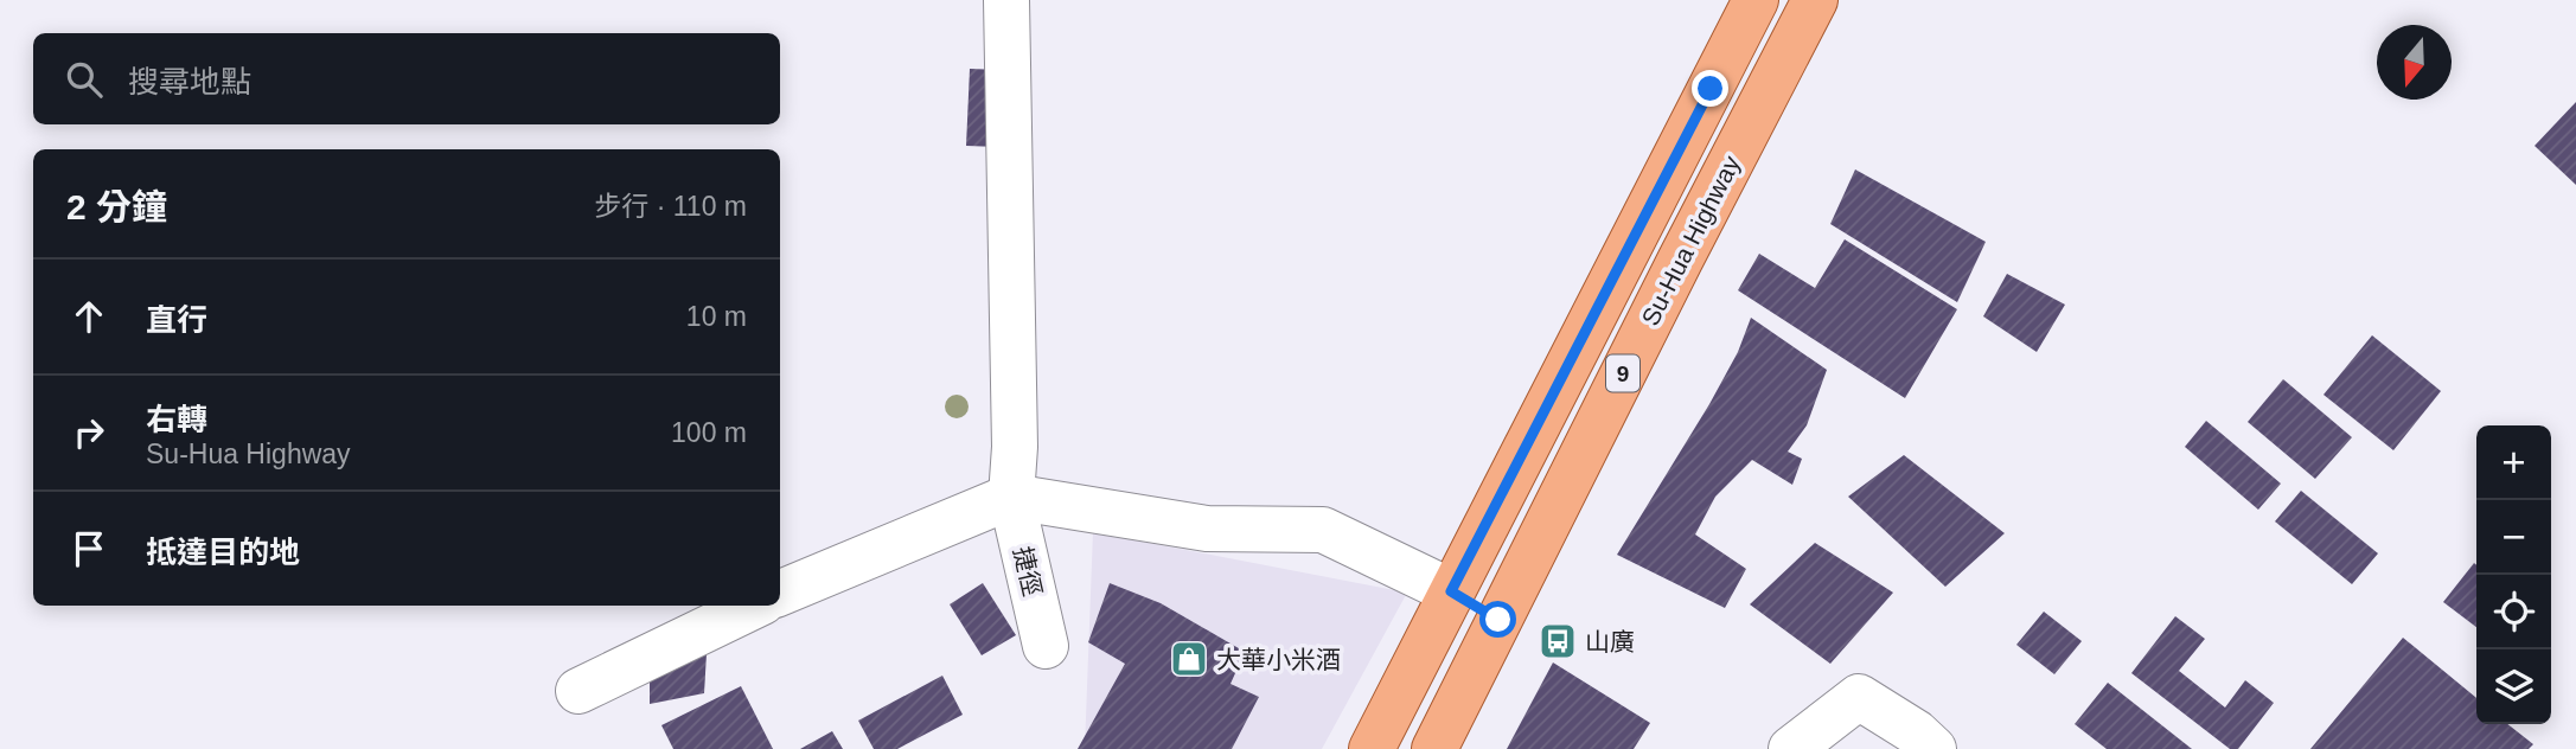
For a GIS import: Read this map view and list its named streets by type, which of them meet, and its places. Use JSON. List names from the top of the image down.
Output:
{
  "streets": {
    "main road": ["Su-Hua Highway", "9"],
    "street": ["捷徑"]
  },
  "places": {
    "bus stop": ["山廣"],
    "shop": ["大華小米酒"]
  },
  "north": "bottom",
  "page": {
    "search": "搜尋地點",
    "heading": ["2 分鐘", "步行 · 110 m"],
    "list": [
      ["直行", "10 m"],
      ["右轉", "Su-Hua Highway", "100 m"],
      "抵達目的地"
    ],
    "map_buttons": ["+", "−"]
  }
}
